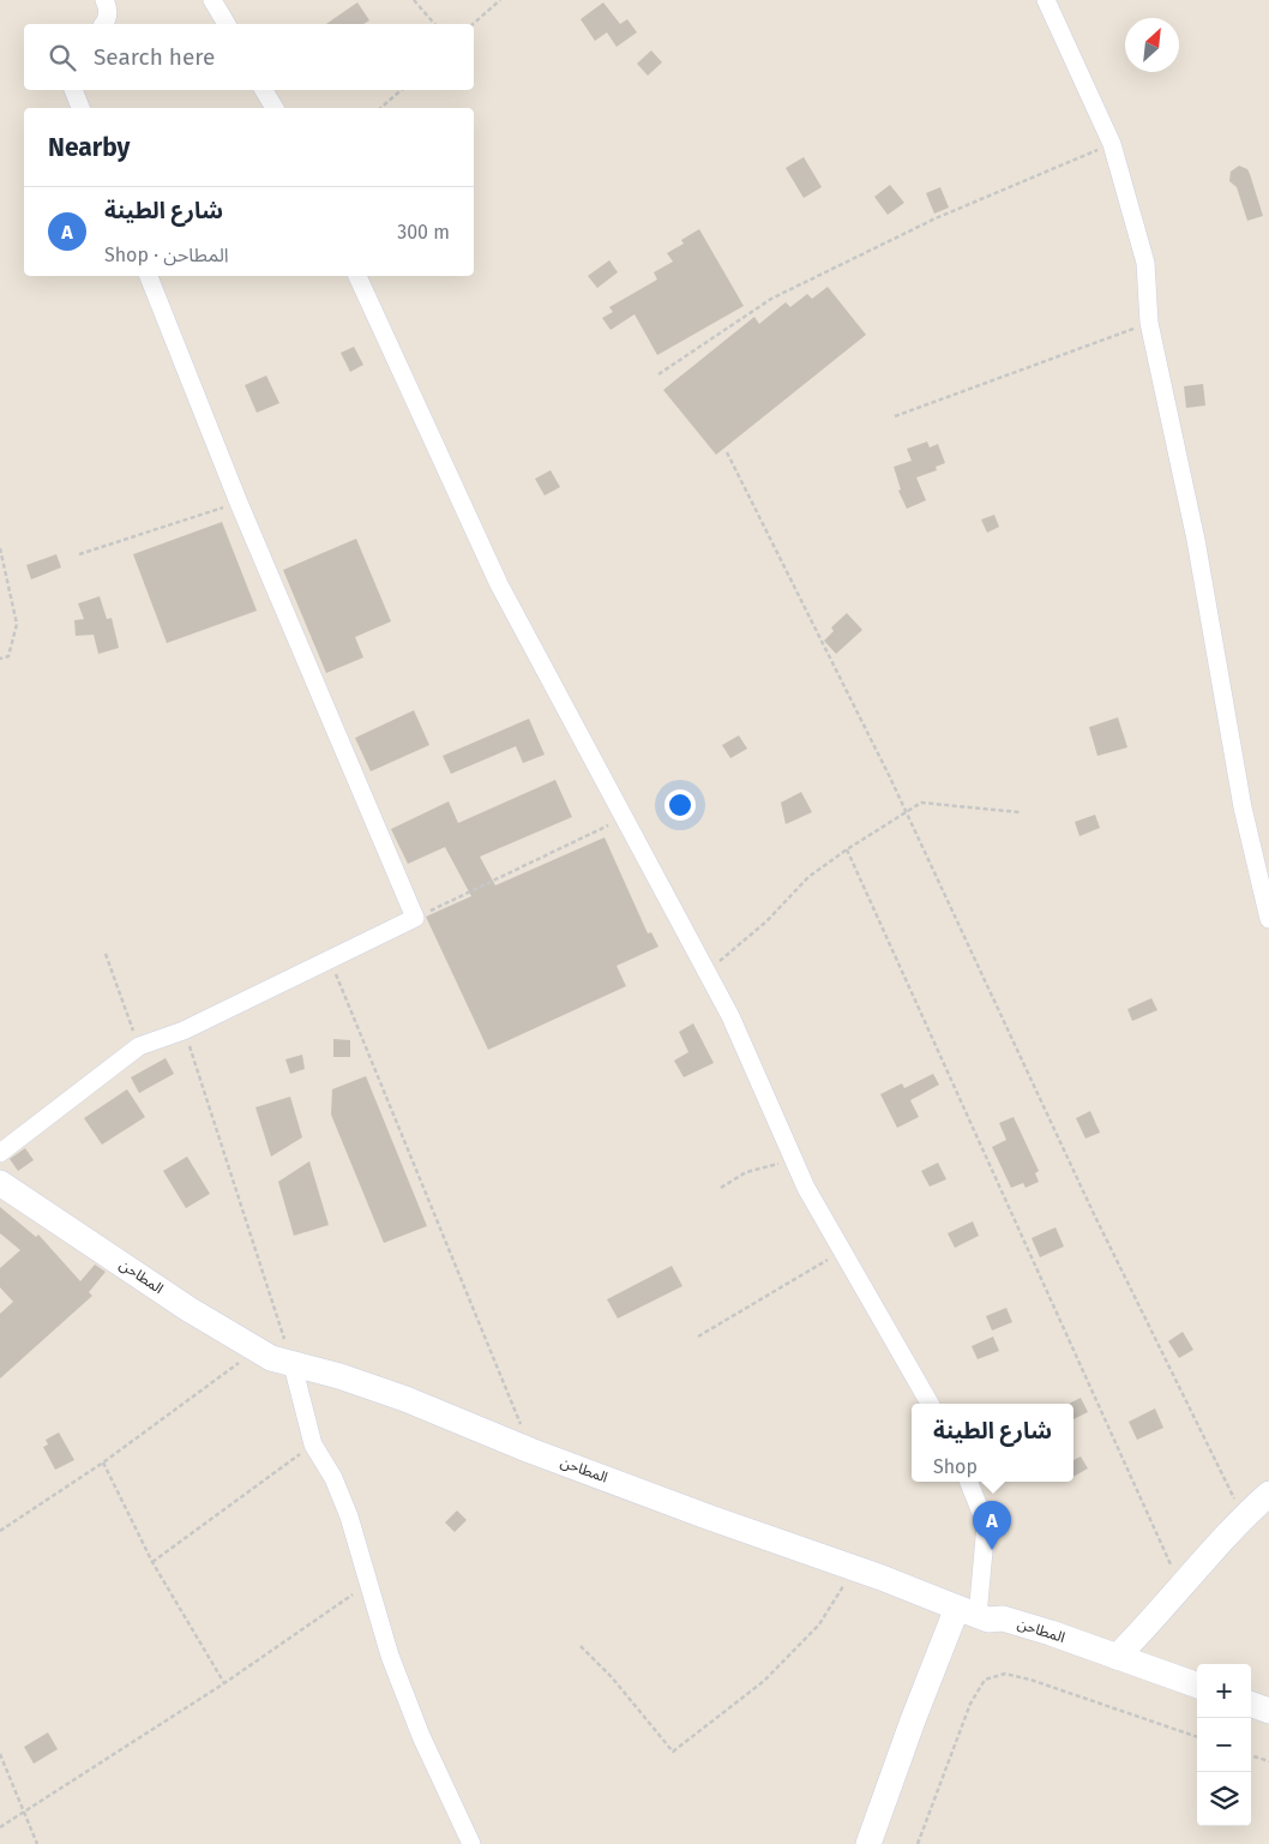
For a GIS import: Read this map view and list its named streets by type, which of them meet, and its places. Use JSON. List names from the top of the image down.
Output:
{
  "streets": {
    "main road": ["المطاحن"]
  },
  "north": "top right",
  "page": {
    "search": "Search here",
    "heading": "Nearby",
    "list": [
      {
        "mark": "A",
        "name": "شارع الطينة",
        "note": "Shop · المطاحن",
        "value": "300 m"
      }
    ],
    "popup": ["شارع الطينة", "Shop"],
    "pins": "A",
    "map_buttons": ["+", "−"]
  }
}
